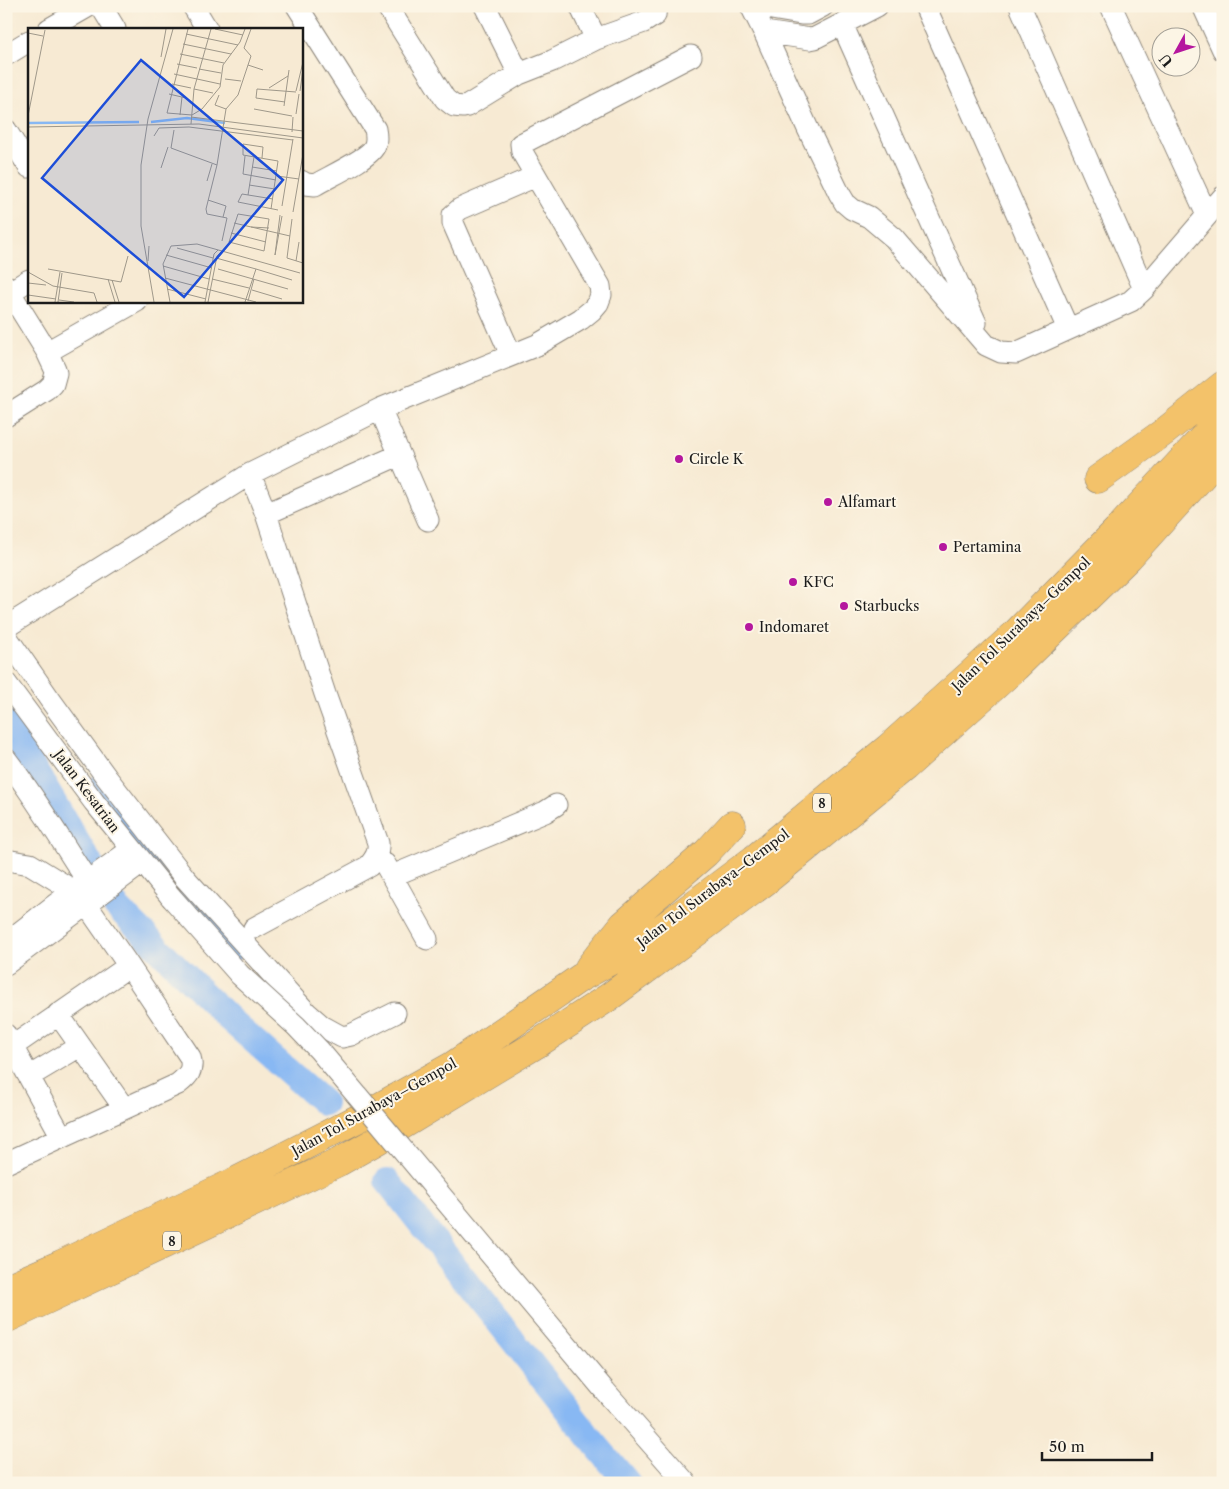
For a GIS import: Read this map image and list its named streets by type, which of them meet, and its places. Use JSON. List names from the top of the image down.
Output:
{
  "streets": {
    "highway": ["Jalan Tol Surabaya–Gempol", "8"],
    "street": ["Jalan Kesatrian"]
  },
  "places": [
    "Circle K",
    "Alfamart",
    "Pertamina",
    "KFC",
    "Starbucks",
    "Indomaret"
  ],
  "scale_bar": "50 m",
  "north": "bottom left"
}
